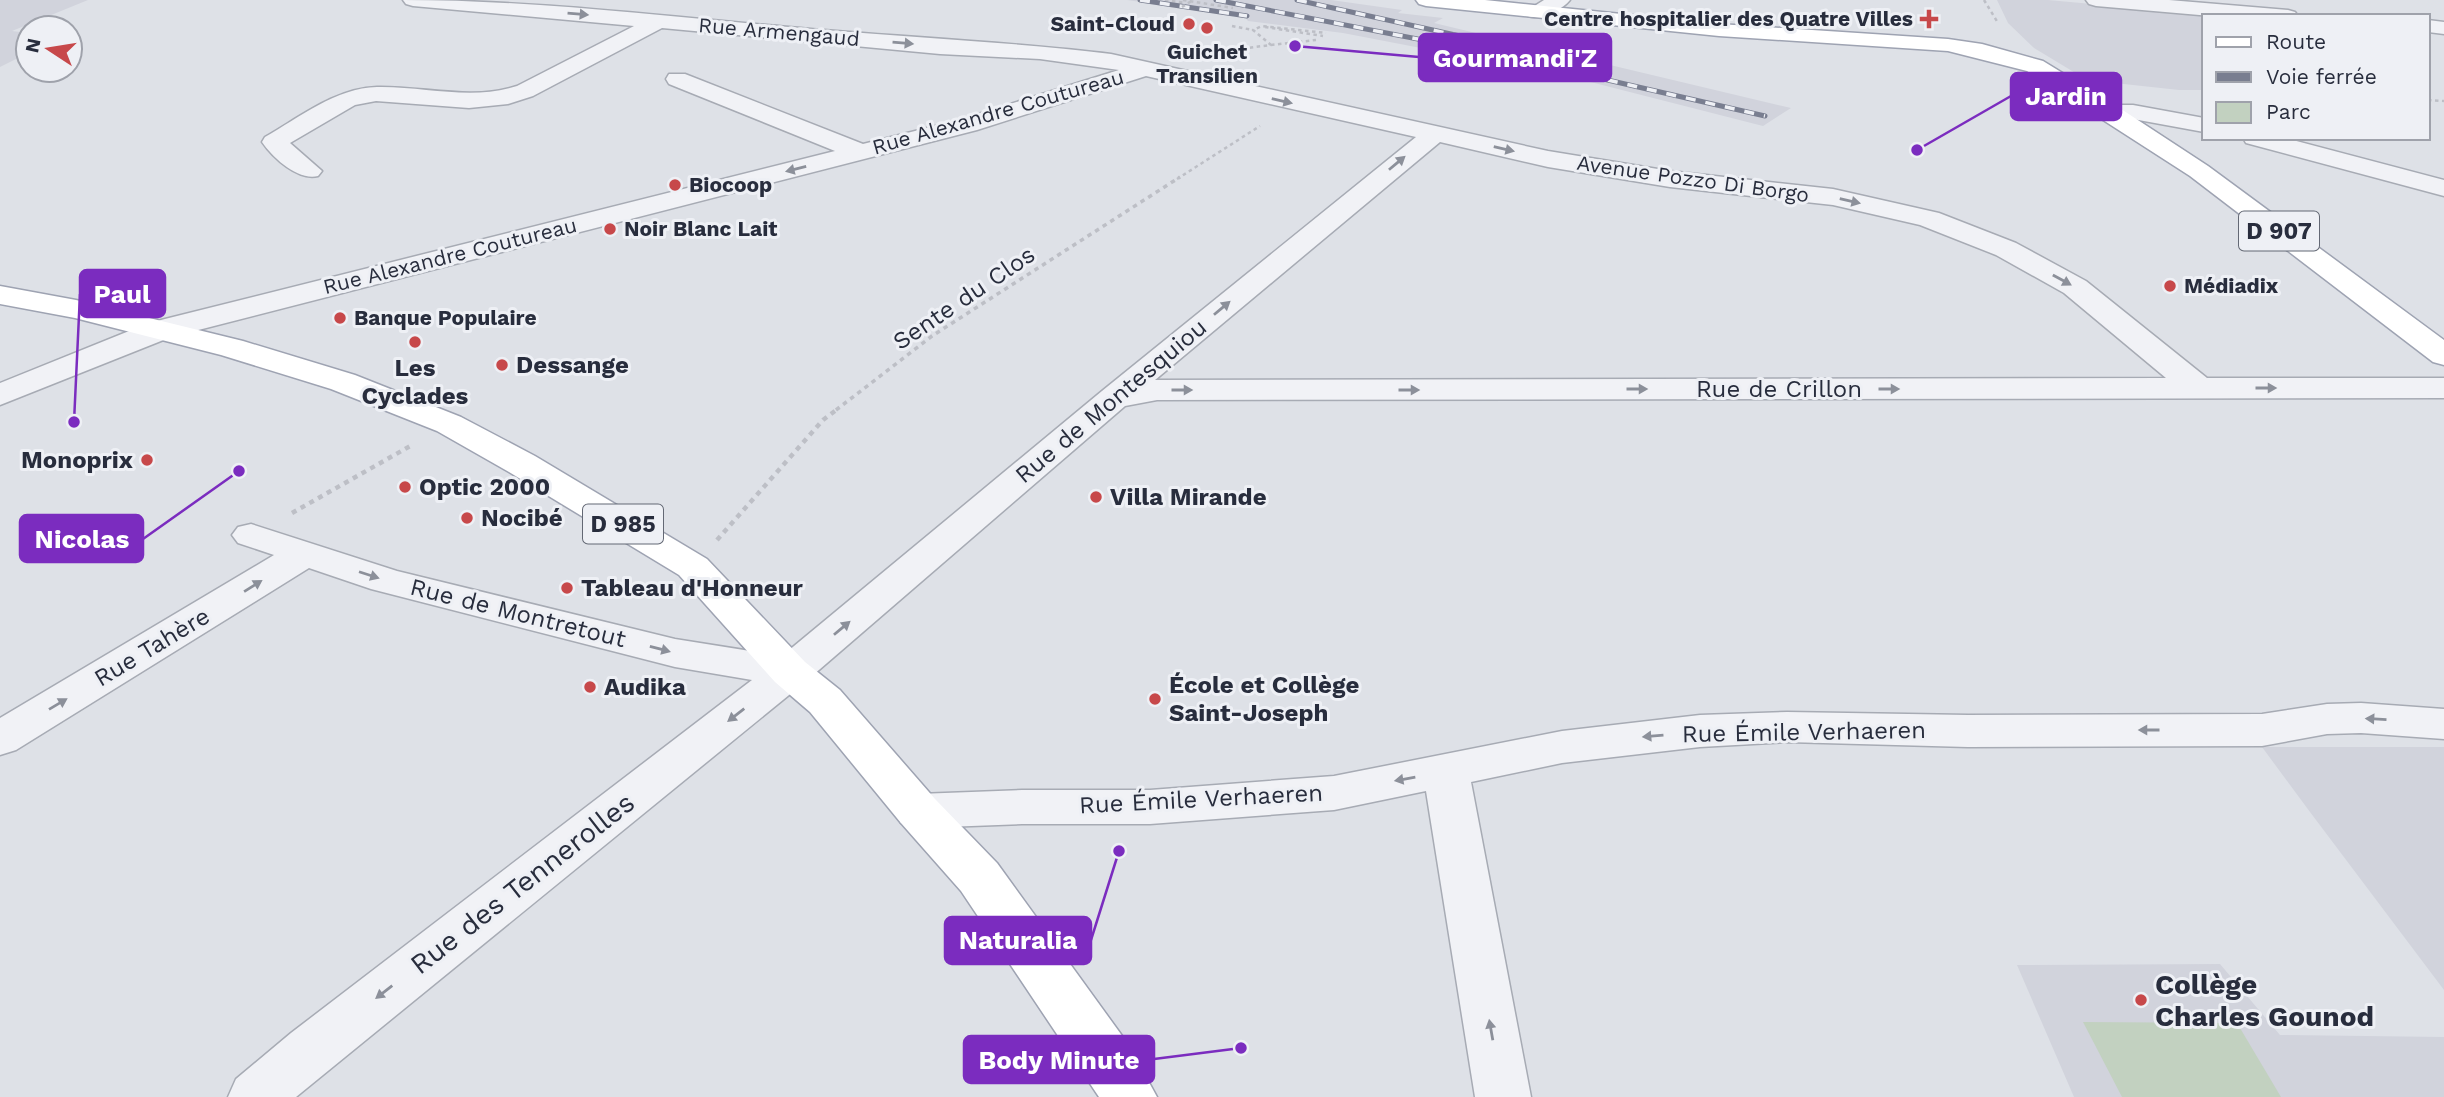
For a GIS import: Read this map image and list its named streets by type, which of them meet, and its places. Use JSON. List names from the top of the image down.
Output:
{
  "streets": {
    "main road": ["D 907", "D 985"],
    "street": [
      "Rue Armengaud",
      "Rue Alexandre Coutureau",
      "Avenue Pozzo Di Borgo",
      "Rue de Crillon",
      "Rue de Montesquiou",
      "Rue de Montretout",
      "Rue Tahère",
      "Rue Émile Verhaeren",
      "Rue des Tennerolles"
    ],
    "path": ["Sente du Clos"]
  },
  "crossings": [
    ["Rue Armengaud", "Rue Alexandre Coutureau"],
    ["Rue Armengaud", "Avenue Pozzo Di Borgo"],
    ["Rue Alexandre Coutureau", "Avenue Pozzo Di Borgo"],
    ["Rue Alexandre Coutureau", "D 985"],
    ["Avenue Pozzo Di Borgo", "Sente du Clos"],
    ["Avenue Pozzo Di Borgo", "Rue de Crillon"],
    ["Avenue Pozzo Di Borgo", "Rue de Montesquiou"],
    ["Sente du Clos", "D 985"],
    ["Rue de Crillon", "Rue de Montesquiou"],
    ["Rue de Montesquiou", "D 985"],
    ["Rue de Montesquiou", "Rue de Montretout"],
    ["Rue de Montesquiou", "Rue des Tennerolles"],
    ["D 985", "Rue de Montretout"],
    ["D 985", "Rue Émile Verhaeren"],
    ["D 985", "Rue des Tennerolles"],
    ["Rue de Montretout", "Rue Tahère"],
    ["Rue de Montretout", "Rue des Tennerolles"]
  ],
  "one_way": [
    "Rue Armengaud",
    "Rue Alexandre Coutureau",
    "Rue de Crillon",
    "Rue de Montesquiou",
    "Rue de Montretout",
    "Rue Tahère",
    "Rue Émile Verhaeren",
    "Rue des Tennerolles"
  ],
  "places": {
    "health": ["Centre hospitalier des Quatre Villes"],
    "other": [
      "Saint-Cloud",
      "Guichet Transilien",
      "Gourmandi'Z",
      "Jardin",
      "Biocoop",
      "Noir Blanc Lait",
      "Médiadix",
      "Banque Populaire",
      "Les Cyclades",
      "Dessange",
      "Paul",
      "Monoprix",
      "Nicolas",
      "Optic 2000",
      "Villa Mirande",
      "Nocibé",
      "Tableau d'Honneur",
      "Audika",
      "École et Collège Saint-Joseph",
      "Naturalia",
      "Collège Charles Gounod",
      "Body Minute"
    ]
  },
  "legend": ["Route", "Voie ferrée", "Parc"],
  "north": "left"
}
